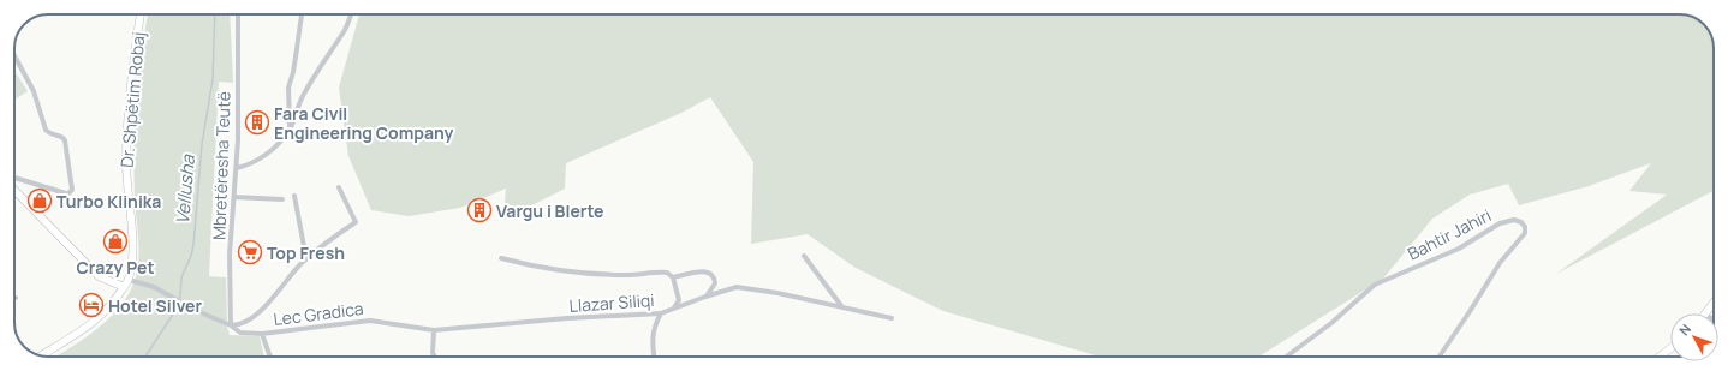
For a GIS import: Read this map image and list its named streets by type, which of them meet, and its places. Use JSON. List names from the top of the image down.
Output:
{
  "streets": {
    "street": [
      "Dr. Shpëtim Robaj",
      "Mbretëresha Teutë",
      "Bahtir Jahiri",
      "Llazar Siliqi",
      "Lec Gradica"
    ]
  },
  "crossings": [
    ["Dr. Shpëtim Robaj", "Lec Gradica"],
    ["Mbretëresha Teutë", "Lec Gradica"],
    ["Llazar Siliqi", "Lec Gradica"]
  ],
  "water": ["Vellusha"],
  "places": {
    "building": ["Fara Civil Engineering Company", "Vargu i Blerte"],
    "shop": ["Turbo Klinika", "Crazy Pet"],
    "supermarket": ["Top Fresh"],
    "hotel": ["Hotel Silver"]
  },
  "north": "top left"
}
